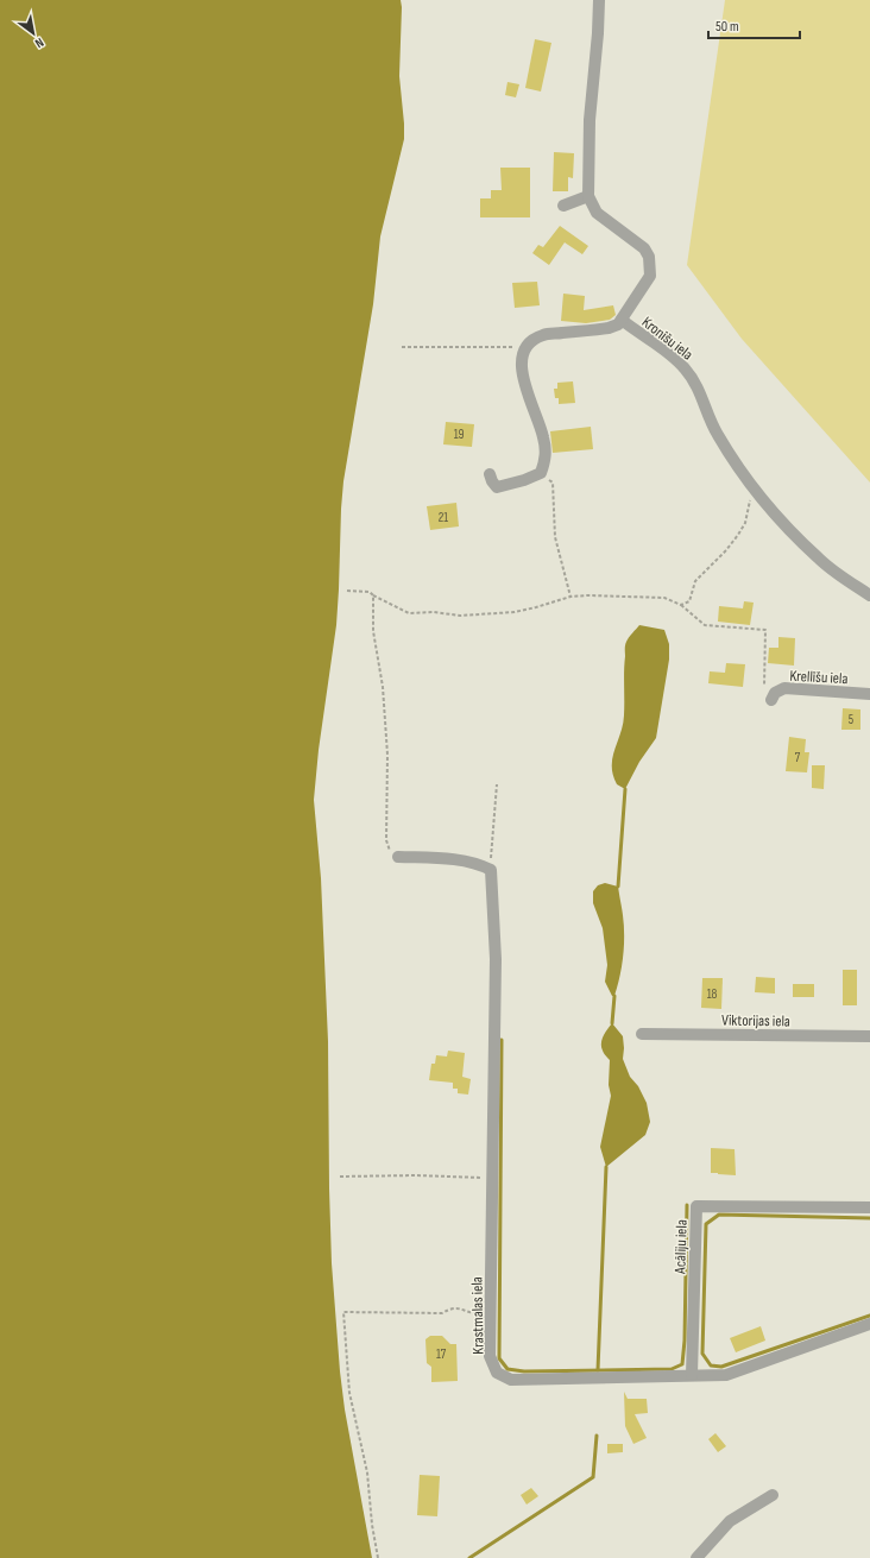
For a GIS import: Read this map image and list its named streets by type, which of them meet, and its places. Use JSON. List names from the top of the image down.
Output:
{
  "streets": {
    "street": [
      "Kronīšu iela",
      "Krellīšu iela",
      "Viktorijas iela",
      "Acāliju iela",
      "Krastmalas iela"
    ]
  },
  "crossings": [
    ["Acāliju iela", "Krastmalas iela"]
  ],
  "house_numbers": [
    "19",
    "21",
    "5",
    "7",
    "18",
    "17"
  ],
  "scale_bar": "50 m",
  "north": "bottom right"
}
